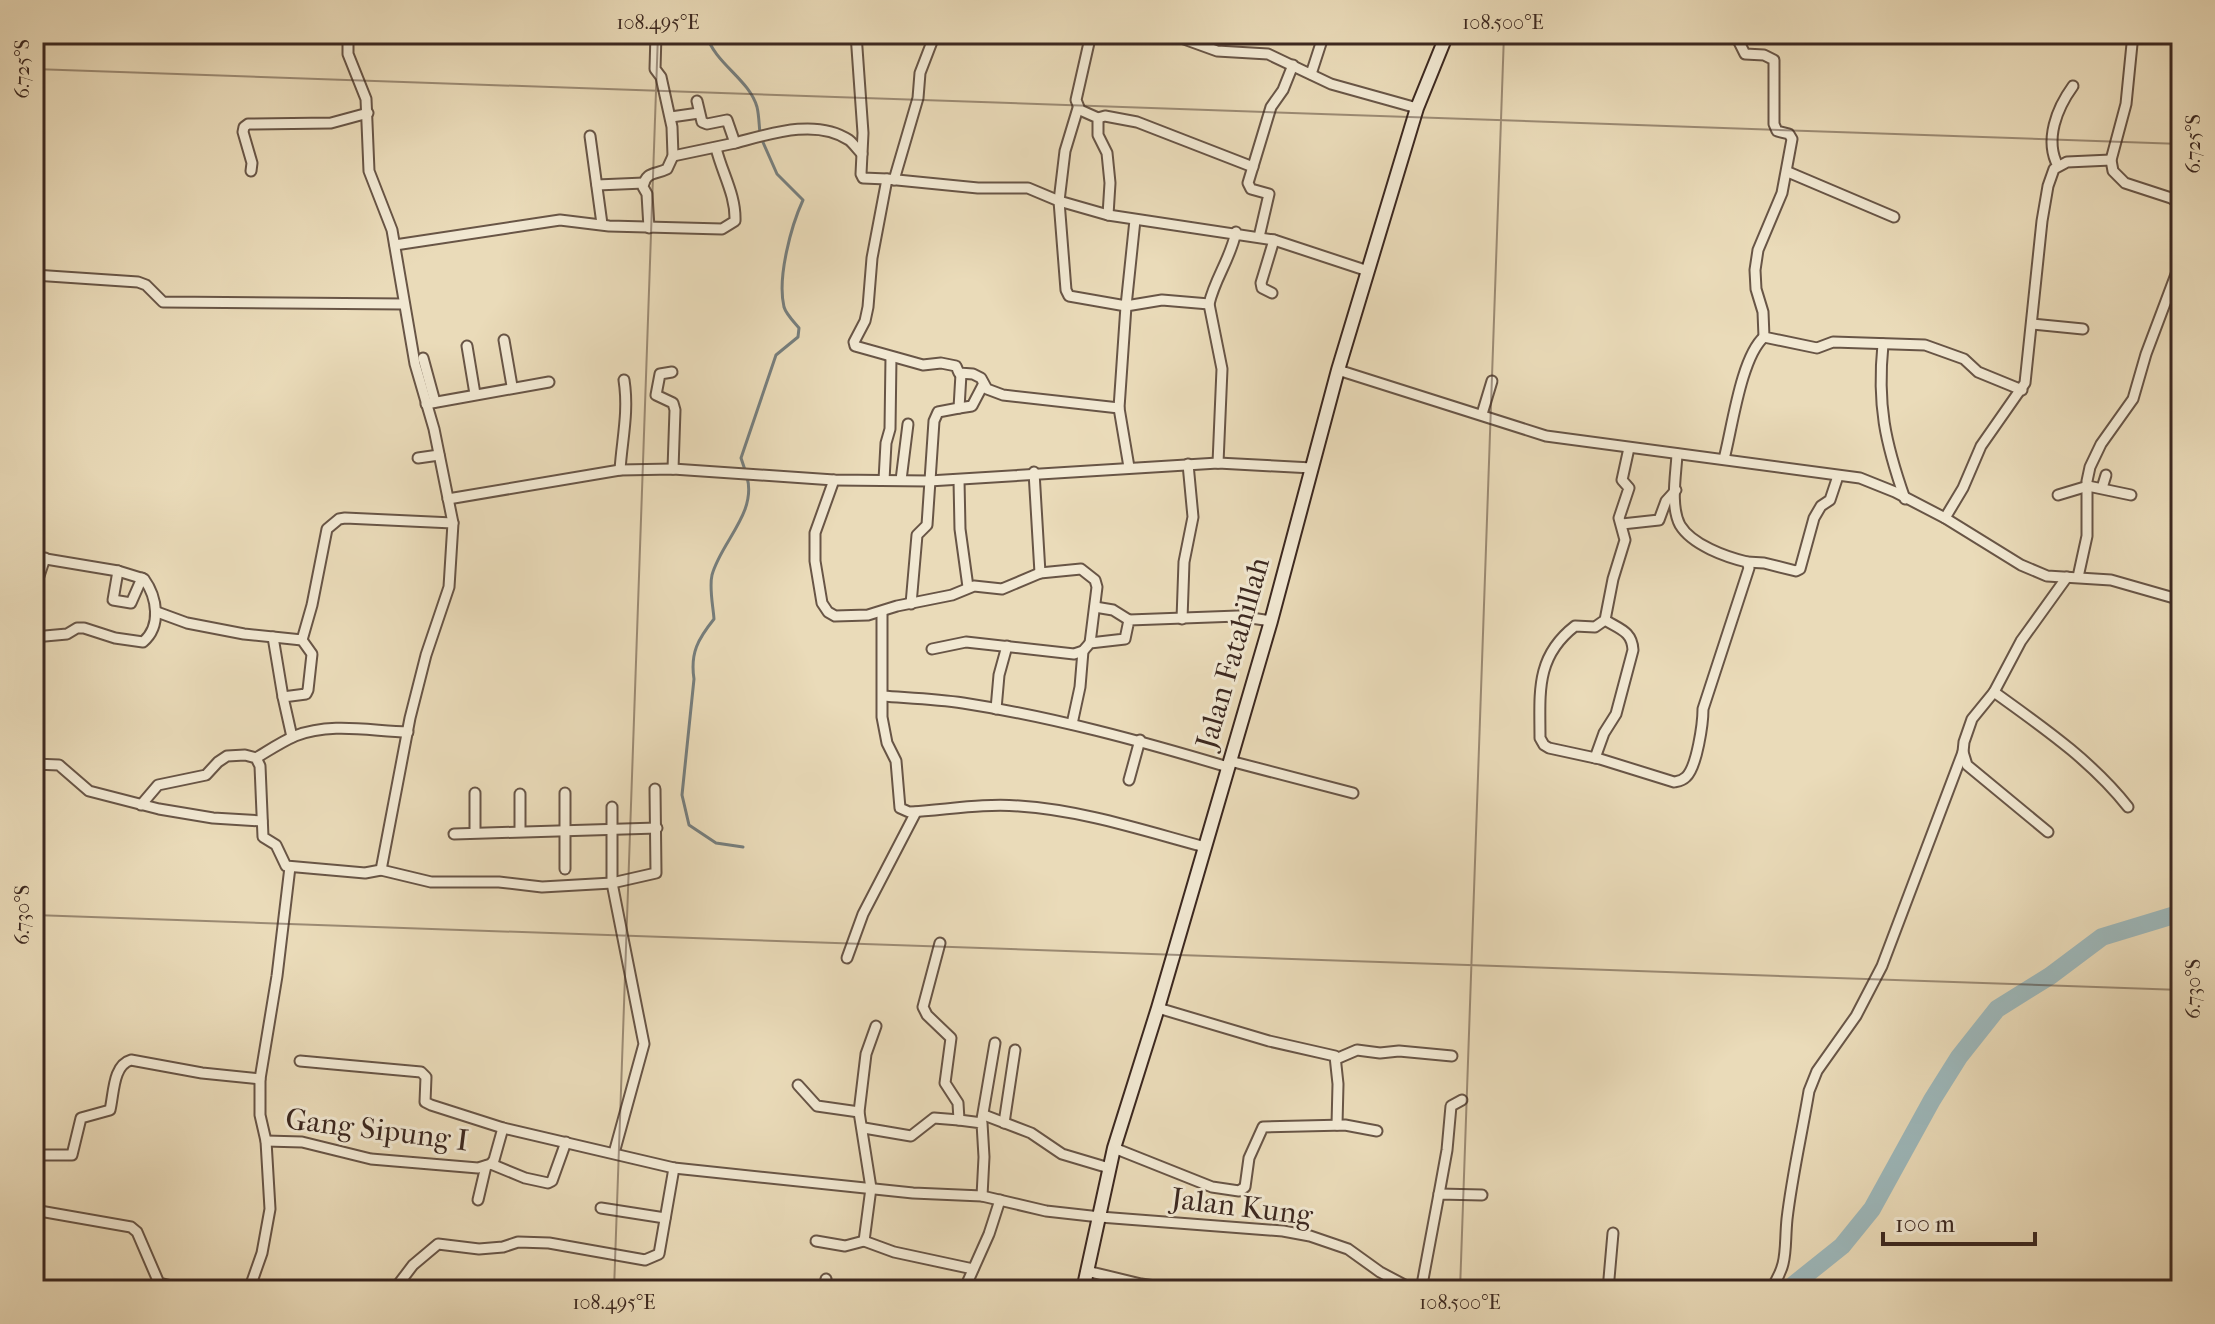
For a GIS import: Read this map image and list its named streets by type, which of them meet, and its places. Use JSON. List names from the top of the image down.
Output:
{
  "streets": {
    "street": ["Jalan Fatahillah", "Gang Sipung I", "Jalan Kung"]
  },
  "crossings": [
    ["Jalan Fatahillah", "Jalan Kung"],
    ["Gang Sipung I", "Jalan Kung"]
  ],
  "scale_bar": "100 m",
  "coordinates": [
    "108.495°E",
    "108.500°E",
    "6.725°S",
    "6.730°S"
  ]
}
